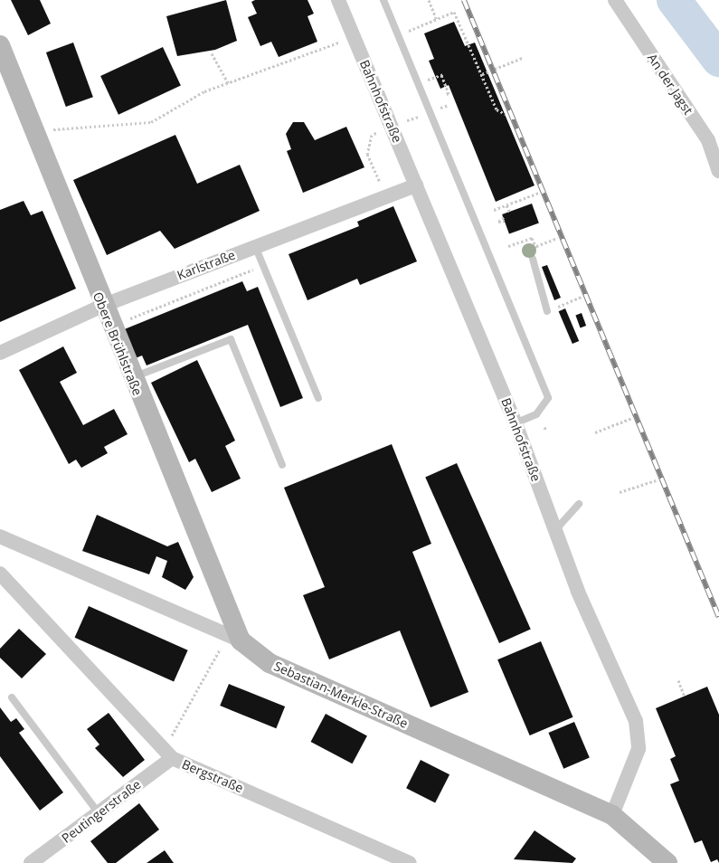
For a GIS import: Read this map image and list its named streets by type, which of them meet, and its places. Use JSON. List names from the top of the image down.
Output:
{
  "streets": {
    "street": [
      "An der Jagst",
      "Bahnhofstraße",
      "Karlstraße",
      "Obere Brühlstraße",
      "Sebastian-Merkle-Straße",
      "Bergstraße",
      "Peutingerstraße"
    ]
  },
  "crossings": [
    ["Bahnhofstraße", "Karlstraße"],
    ["Bahnhofstraße", "Sebastian-Merkle-Straße"],
    ["Karlstraße", "Obere Brühlstraße"],
    ["Obere Brühlstraße", "Sebastian-Merkle-Straße"],
    ["Bergstraße", "Peutingerstraße"]
  ]
}
